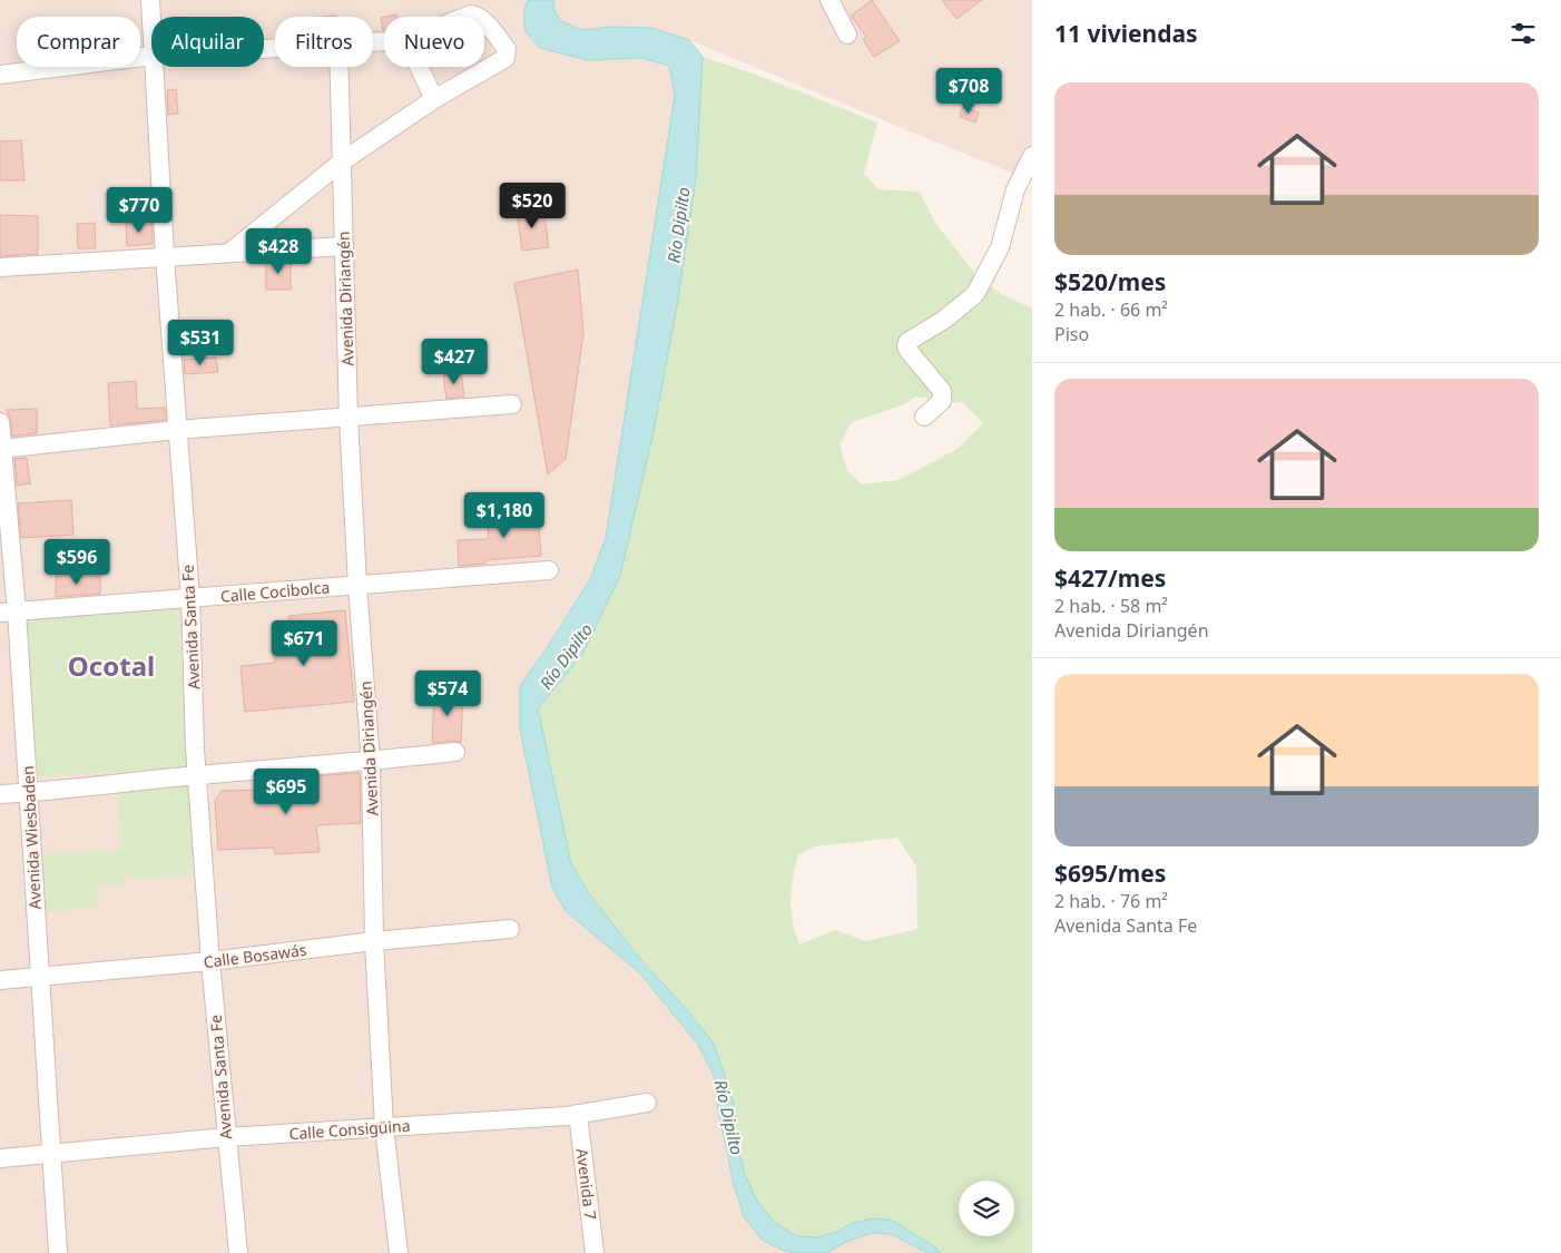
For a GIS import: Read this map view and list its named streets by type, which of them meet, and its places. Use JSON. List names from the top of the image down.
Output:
{
  "streets": {
    "street": [
      "Avenida Diriangén",
      "Calle Cocibolca",
      "Avenida Santa Fe",
      "Avenida Wiesbaden",
      "Calle Bosawás",
      "Calle Consigüina",
      "Avenida 7"
    ]
  },
  "crossings": [
    ["Avenida Diriangén", "Calle Cocibolca"],
    ["Avenida Diriangén", "Calle Bosawás"],
    ["Avenida Diriangén", "Calle Consigüina"],
    ["Calle Cocibolca", "Avenida Santa Fe"],
    ["Calle Cocibolca", "Avenida Wiesbaden"],
    ["Avenida Santa Fe", "Calle Bosawás"],
    ["Avenida Santa Fe", "Calle Consigüina"],
    ["Avenida Wiesbaden", "Calle Bosawás"],
    ["Avenida Wiesbaden", "Calle Consigüina"],
    ["Calle Consigüina", "Avenida 7"]
  ],
  "districts": ["Ocotal"],
  "water": ["Río Dipilto"],
  "page": {
    "heading": "11 viviendas",
    "chip": [
      "Comprar",
      "Alquilar",
      "Filtros",
      "Nuevo"
    ],
    "list": [
      {
        "name": "$520/mes",
        "note": "2 hab. · 66 m² · Piso"
      },
      {
        "name": "$427/mes",
        "note": "2 hab. · 58 m² · Avenida Diriangén"
      },
      {
        "name": "$695/mes",
        "note": "2 hab. · 76 m² · Avenida Santa Fe"
      }
    ],
    "price": [
      "$708",
      "$520",
      "$770",
      "$428",
      "$531",
      "$427",
      "$1,180",
      "$596",
      "$671",
      "$574",
      "$695"
    ]
  }
}
